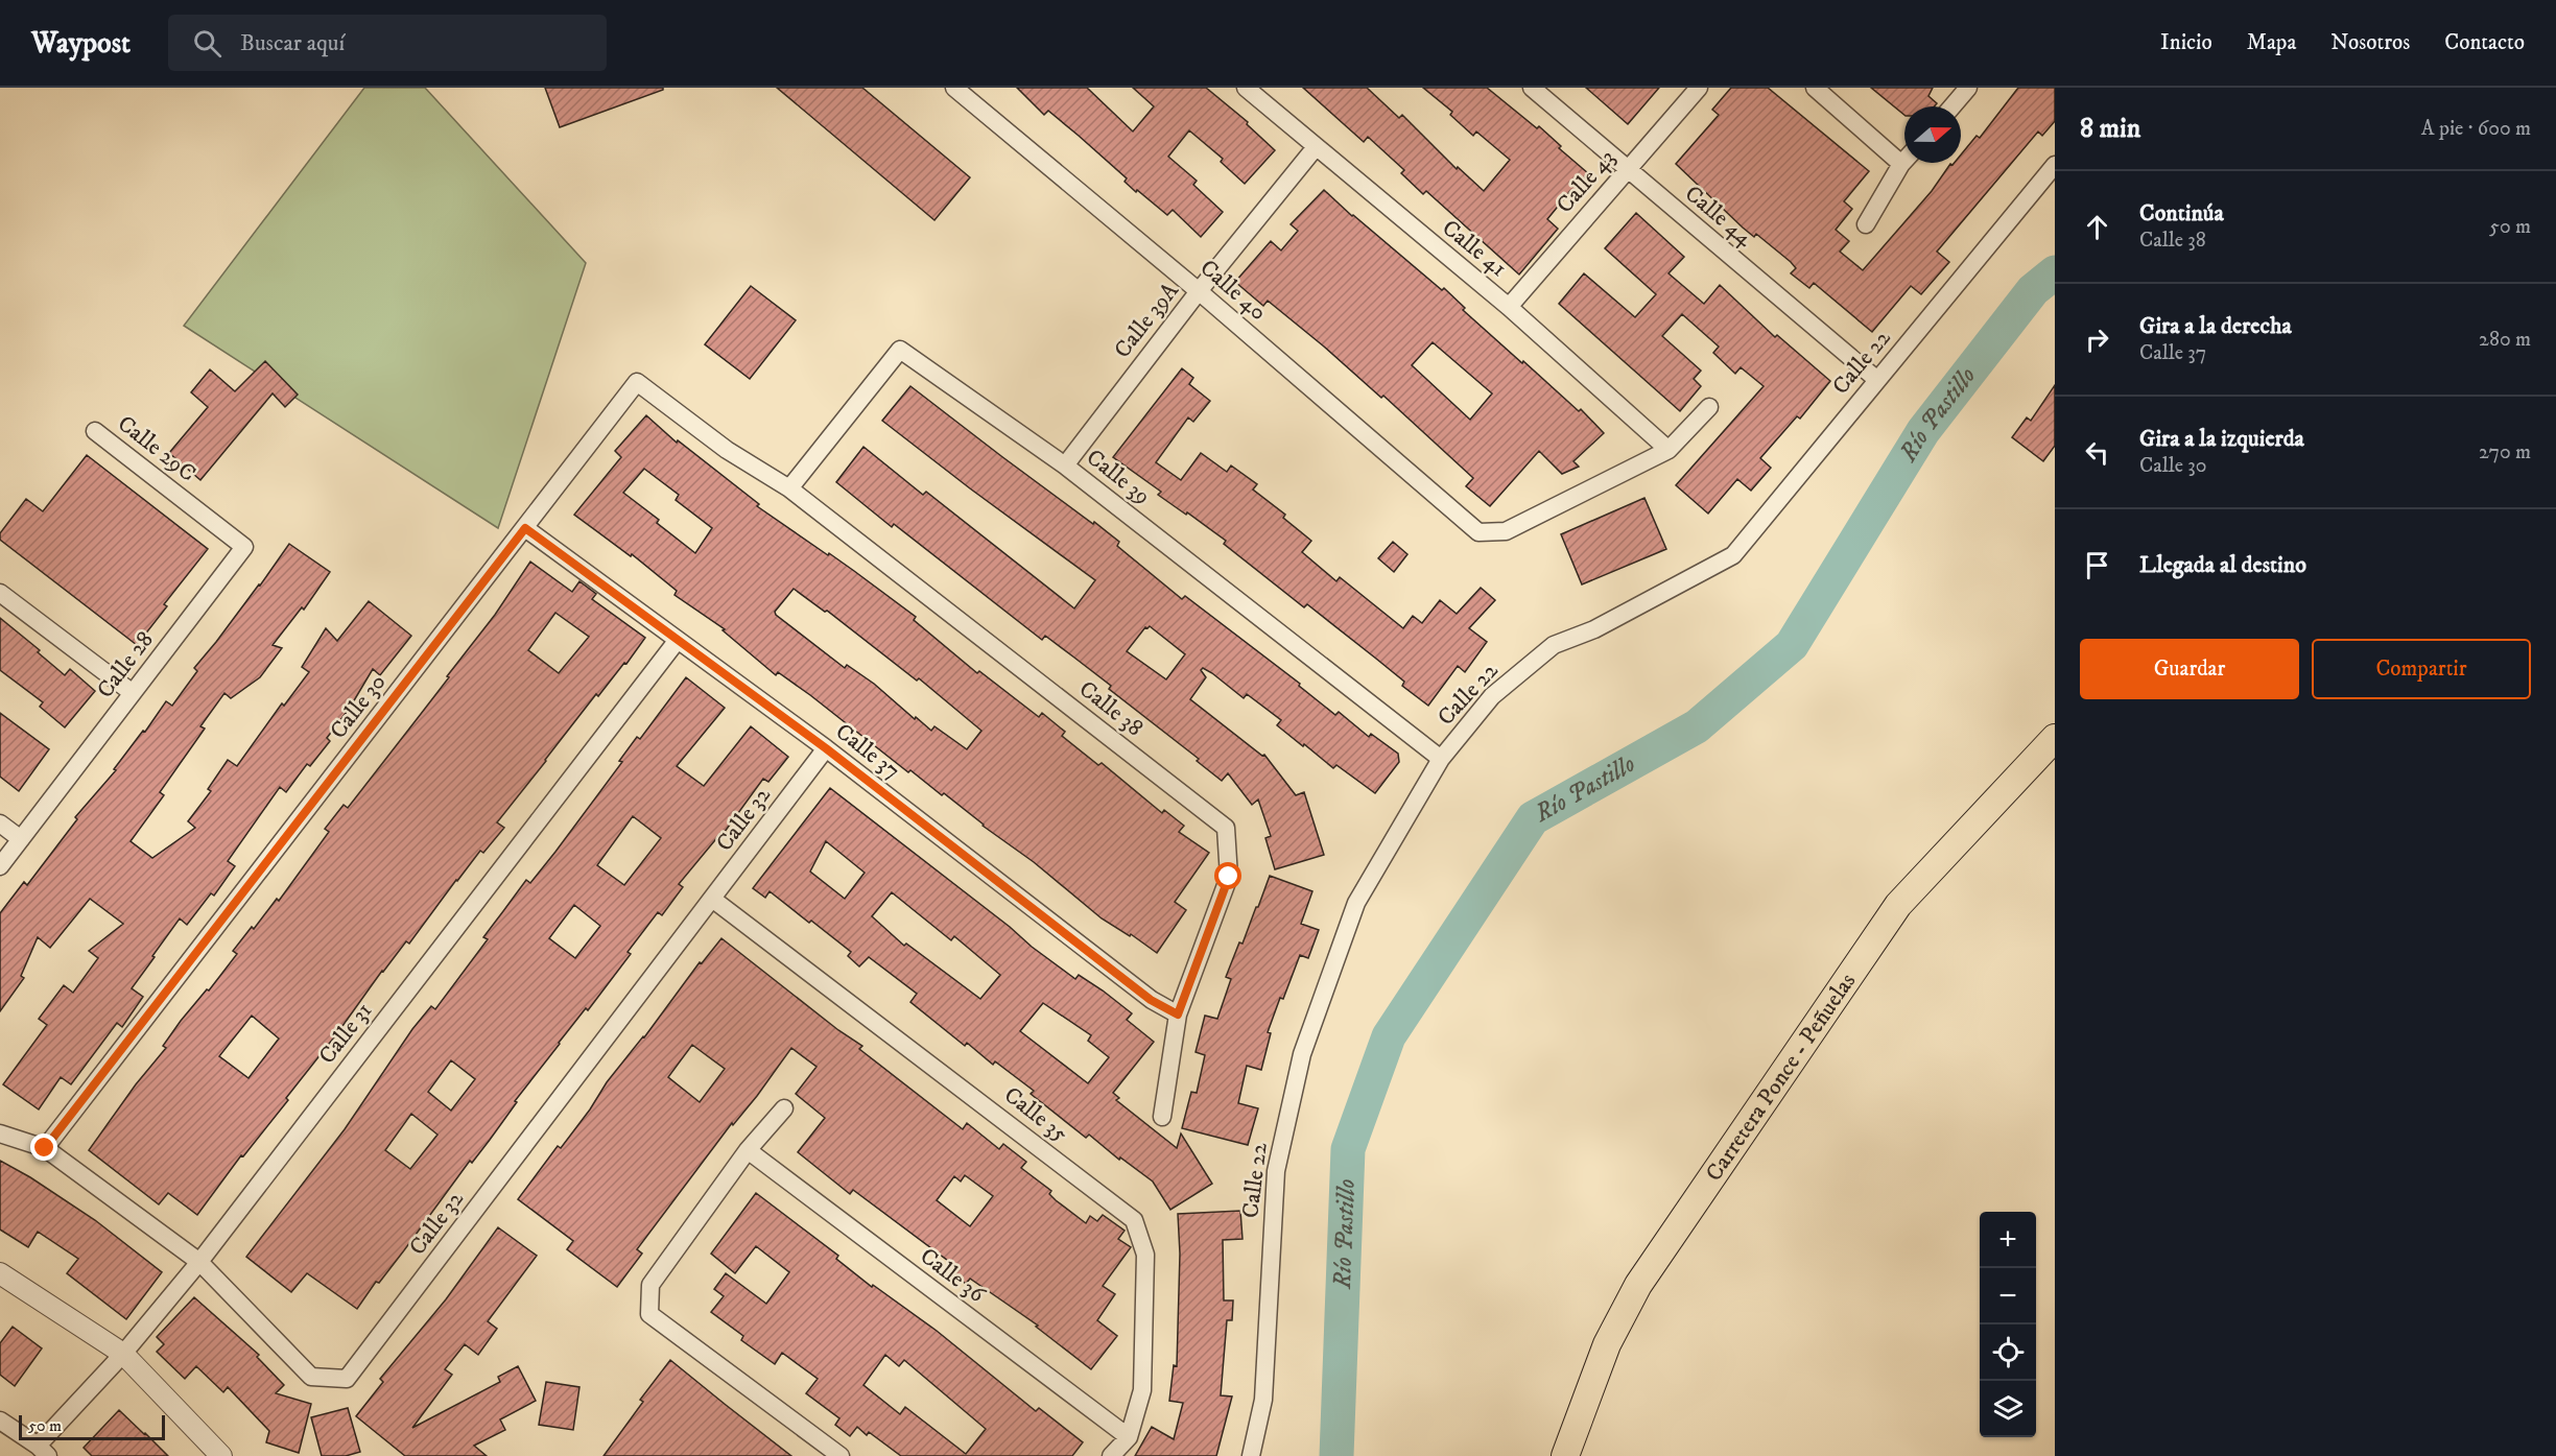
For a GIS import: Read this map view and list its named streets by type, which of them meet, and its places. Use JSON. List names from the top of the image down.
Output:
{
  "streets": {
    "main road": ["Carretera Ponce - Peñuelas"],
    "street": [
      "Calle 43",
      "Calle 44",
      "Calle 41",
      "Calle 40",
      "Calle 39A",
      "Calle 22",
      "Calle 29C",
      "Calle 39",
      "Calle 28",
      "Calle 30",
      "Calle 38",
      "Calle 37",
      "Calle 32",
      "Calle 31",
      "Calle 35",
      "Calle 36"
    ]
  },
  "crossings": [
    ["Calle 43", "Calle 44"],
    ["Calle 43", "Calle 41"],
    ["Calle 44", "Calle 22"],
    ["Calle 41", "Calle 40"],
    ["Calle 41", "Calle 39A"],
    ["Calle 40", "Calle 39A"],
    ["Calle 39A", "Calle 39"],
    ["Calle 22", "Calle 39"],
    ["Calle 29C", "Calle 28"],
    ["Calle 39", "Calle 38"],
    ["Calle 30", "Calle 38"],
    ["Calle 30", "Calle 37"],
    ["Calle 30", "Calle 32"],
    ["Calle 38", "Calle 37"],
    ["Calle 37", "Calle 32"],
    ["Calle 37", "Calle 31"],
    ["Calle 32", "Calle 31"],
    ["Calle 32", "Calle 35"],
    ["Calle 35", "Calle 36"]
  ],
  "water": ["Río Pastillo"],
  "scale_bar": "50 m",
  "north": "right",
  "page": {
    "header": "Waypost",
    "search": "Buscar aquí",
    "nav": [
      "Inicio",
      "Mapa",
      "Nosotros",
      "Contacto"
    ],
    "heading": ["8 min", "A pie · 600 m"],
    "list": [
      ["Continúa", "Calle 38", "50 m"],
      ["Gira a la derecha", "Calle 37", "280 m"],
      ["Gira a la izquierda", "Calle 30", "270 m"],
      "Llegada al destino"
    ],
    "buttons": ["Guardar", "Compartir"],
    "map_buttons": ["+", "−"],
    "scale": "50 m"
  }
}
